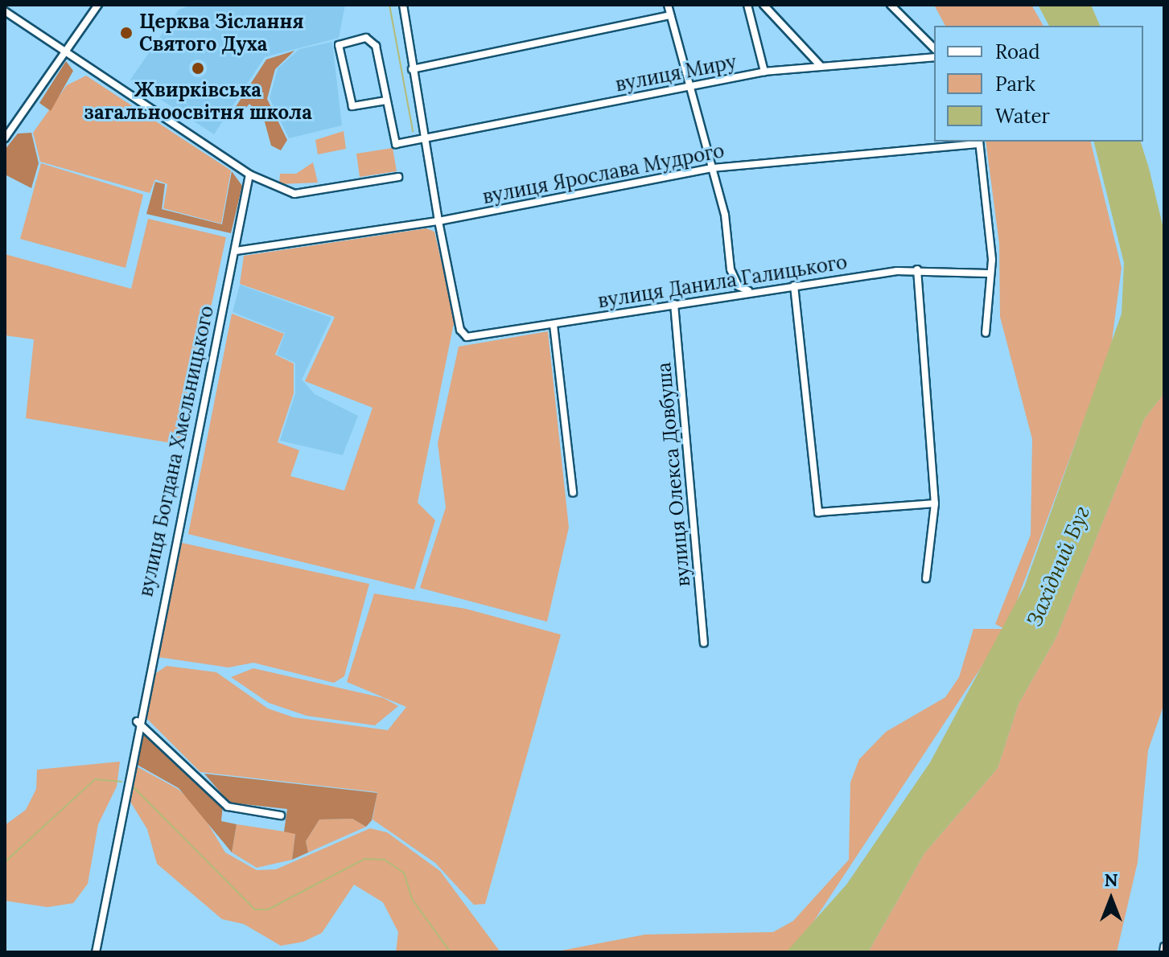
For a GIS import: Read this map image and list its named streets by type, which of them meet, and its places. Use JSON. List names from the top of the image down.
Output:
{
  "streets": {
    "street": [
      "вулиця Миру",
      "вулиця Ярослава Мудрого",
      "вулиця Данила Галицького",
      "вулиця Богдана Хмельницького",
      "вулиця Олекса Довбуша"
    ]
  },
  "crossings": [
    ["вулиця Ярослава Мудрого", "вулиця Данила Галицького"],
    ["вулиця Ярослава Мудрого", "вулиця Богдана Хмельницького"],
    ["вулиця Данила Галицького", "вулиця Олекса Довбуша"]
  ],
  "water": ["Західний Буг"],
  "places": ["Церква Зіслання Святого Духа", "Жвирківська загальноосвітня школа"],
  "legend": ["Road", "Park", "Water"],
  "north": "top"
}
